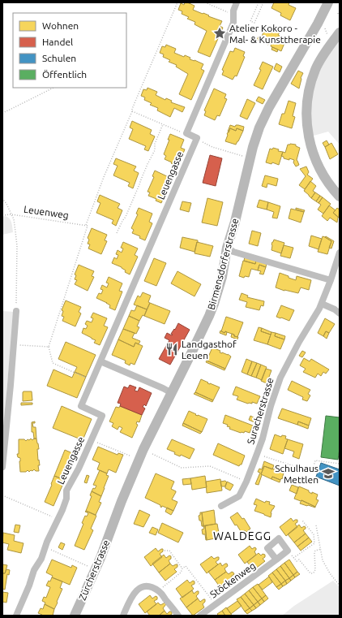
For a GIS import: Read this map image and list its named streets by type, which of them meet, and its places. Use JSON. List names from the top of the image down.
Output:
{
  "streets": {
    "main road": ["Birmensdorferstrasse", "Zürcherstrasse"],
    "street": ["Leuengasse", "Suracherstrasse", "Stöckenweg"],
    "path": ["Leuenweg"]
  },
  "crossings": [
    ["Birmensdorferstrasse", "Zürcherstrasse"]
  ],
  "districts": ["WALDEGG"],
  "places": {
    "place": ["Atelier Kokoro - Mal- & Kunsttherapie"],
    "restaurant": ["Landgasthof Leuen"],
    "school or university": ["Schulhaus Mettlen"]
  },
  "legend": [
    "Wohnen",
    "Handel",
    "Schulen",
    "Öffentlich"
  ]
}
